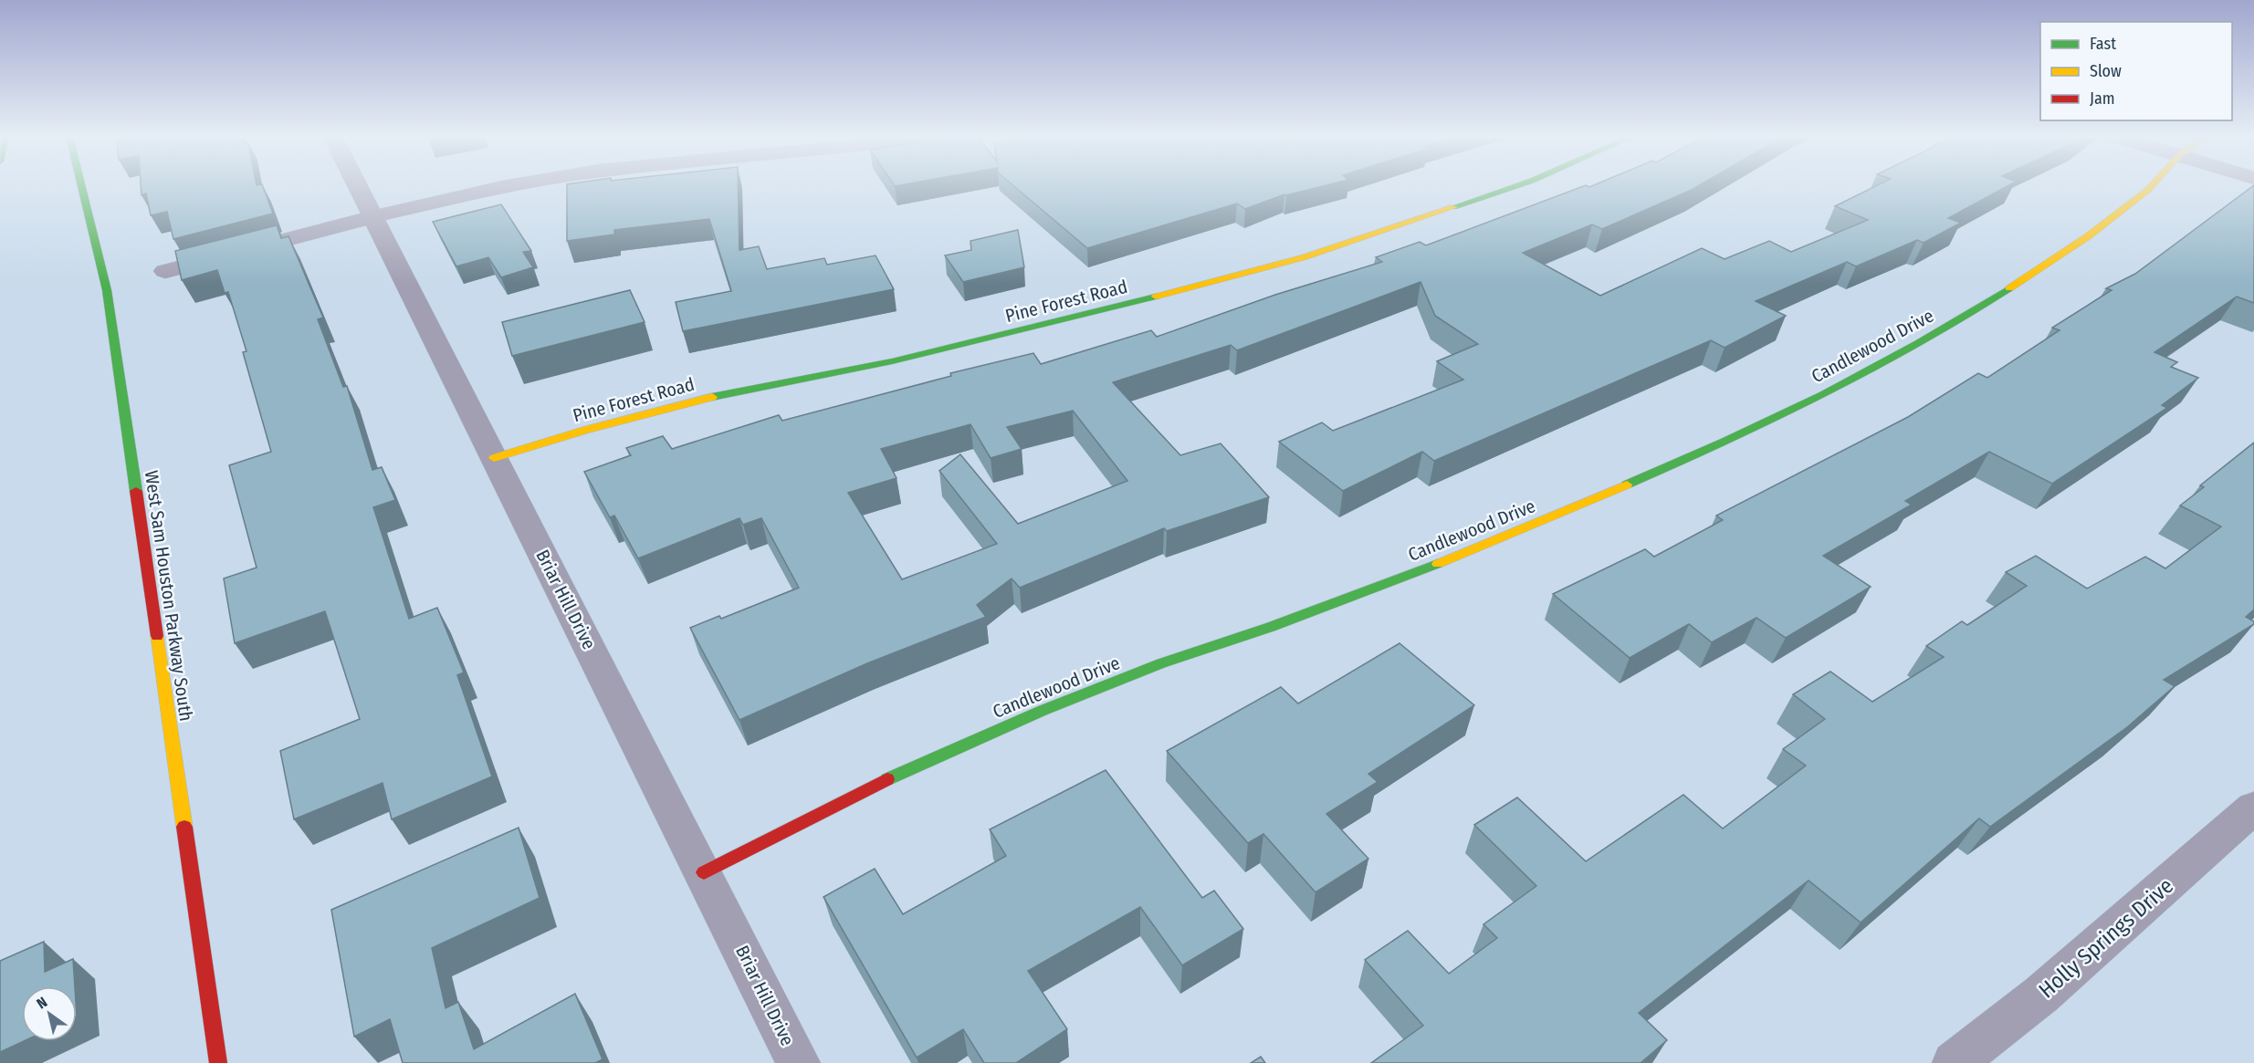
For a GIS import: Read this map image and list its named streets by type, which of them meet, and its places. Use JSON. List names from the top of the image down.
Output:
{
  "streets": {
    "main road": ["Pine Forest Road", "Candlewood Drive", "West Sam Houston Parkway South"],
    "street": ["Briar Hill Drive", "Holly Springs Drive"]
  },
  "crossings": [
    ["Pine Forest Road", "Briar Hill Drive"],
    ["Candlewood Drive", "Briar Hill Drive"]
  ],
  "legend": ["Fast", "Slow", "Jam"],
  "north": "top left"
}
